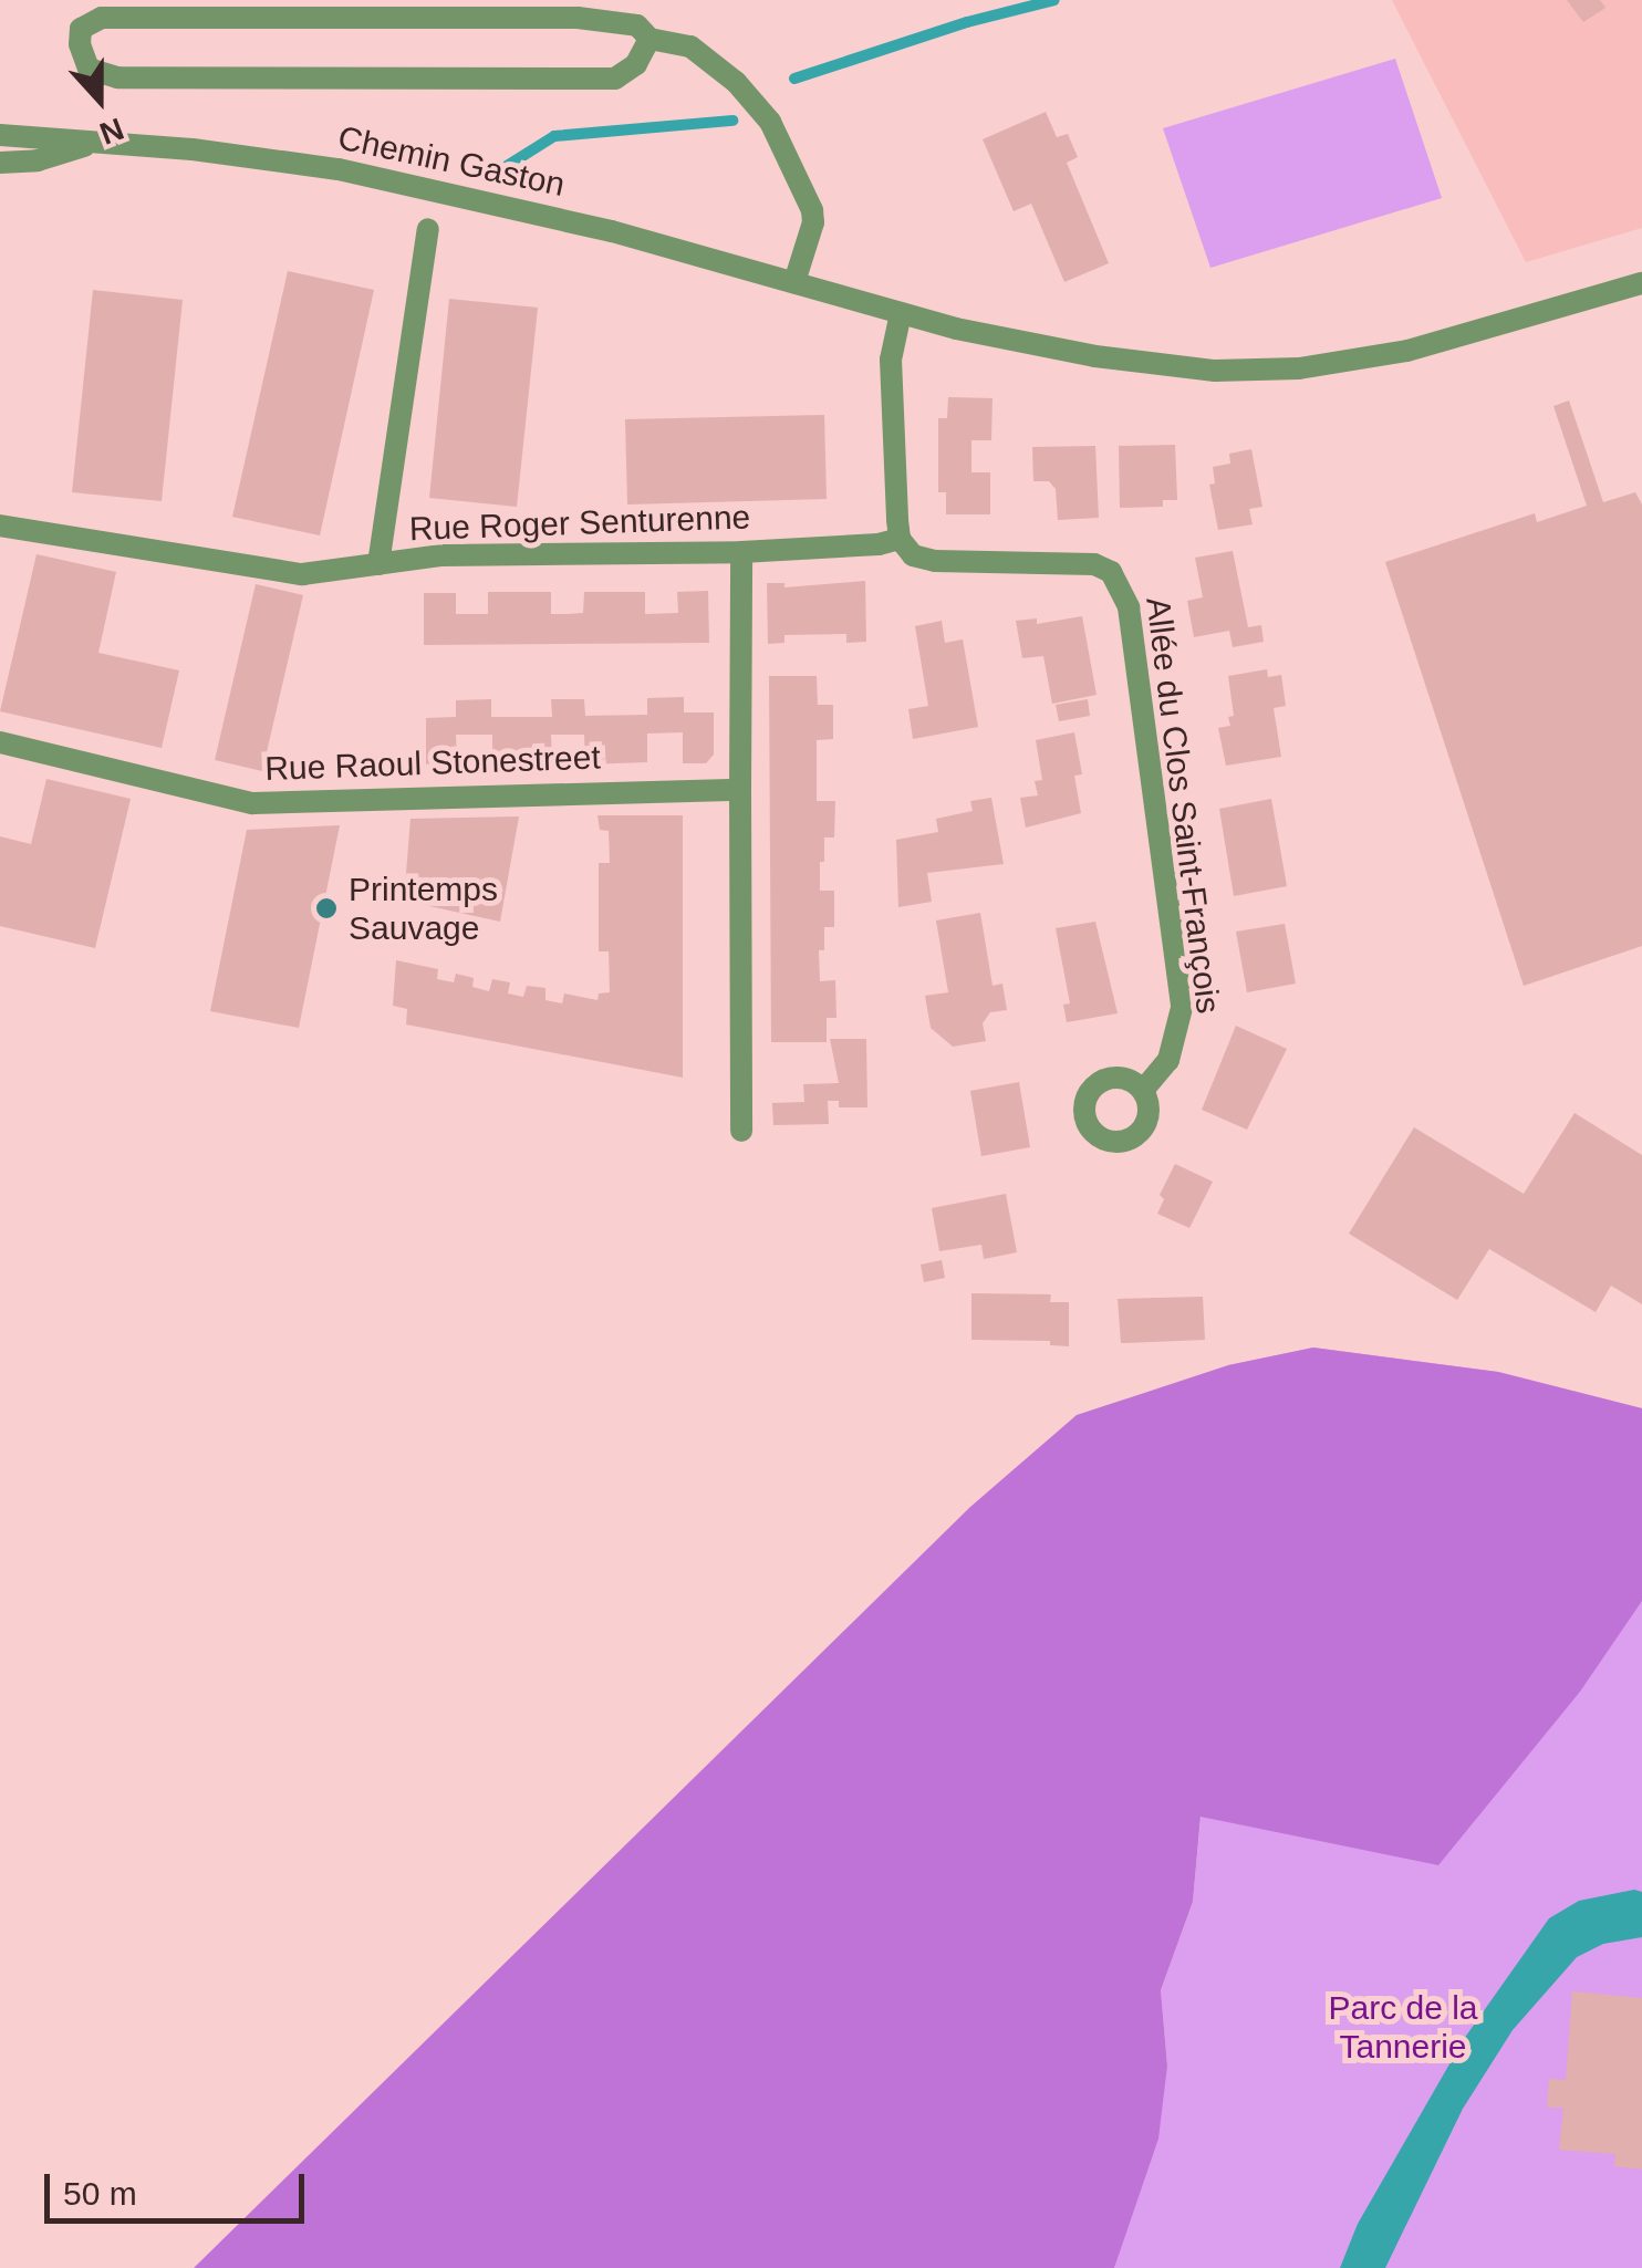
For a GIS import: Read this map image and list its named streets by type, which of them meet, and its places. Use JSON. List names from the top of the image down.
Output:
{
  "streets": {
    "street": [
      "Chemin Gaston",
      "Rue Roger Senturenne",
      "Rue Raoul Stonestreet",
      "Allée du Clos Saint-François"
    ]
  },
  "crossings": [
    ["Rue Roger Senturenne", "Allée du Clos Saint-François"]
  ],
  "parks": ["Parc de la Tannerie"],
  "places": ["Printemps Sauvage"],
  "scale_bar": "50 m",
  "north": "bottom"
}
